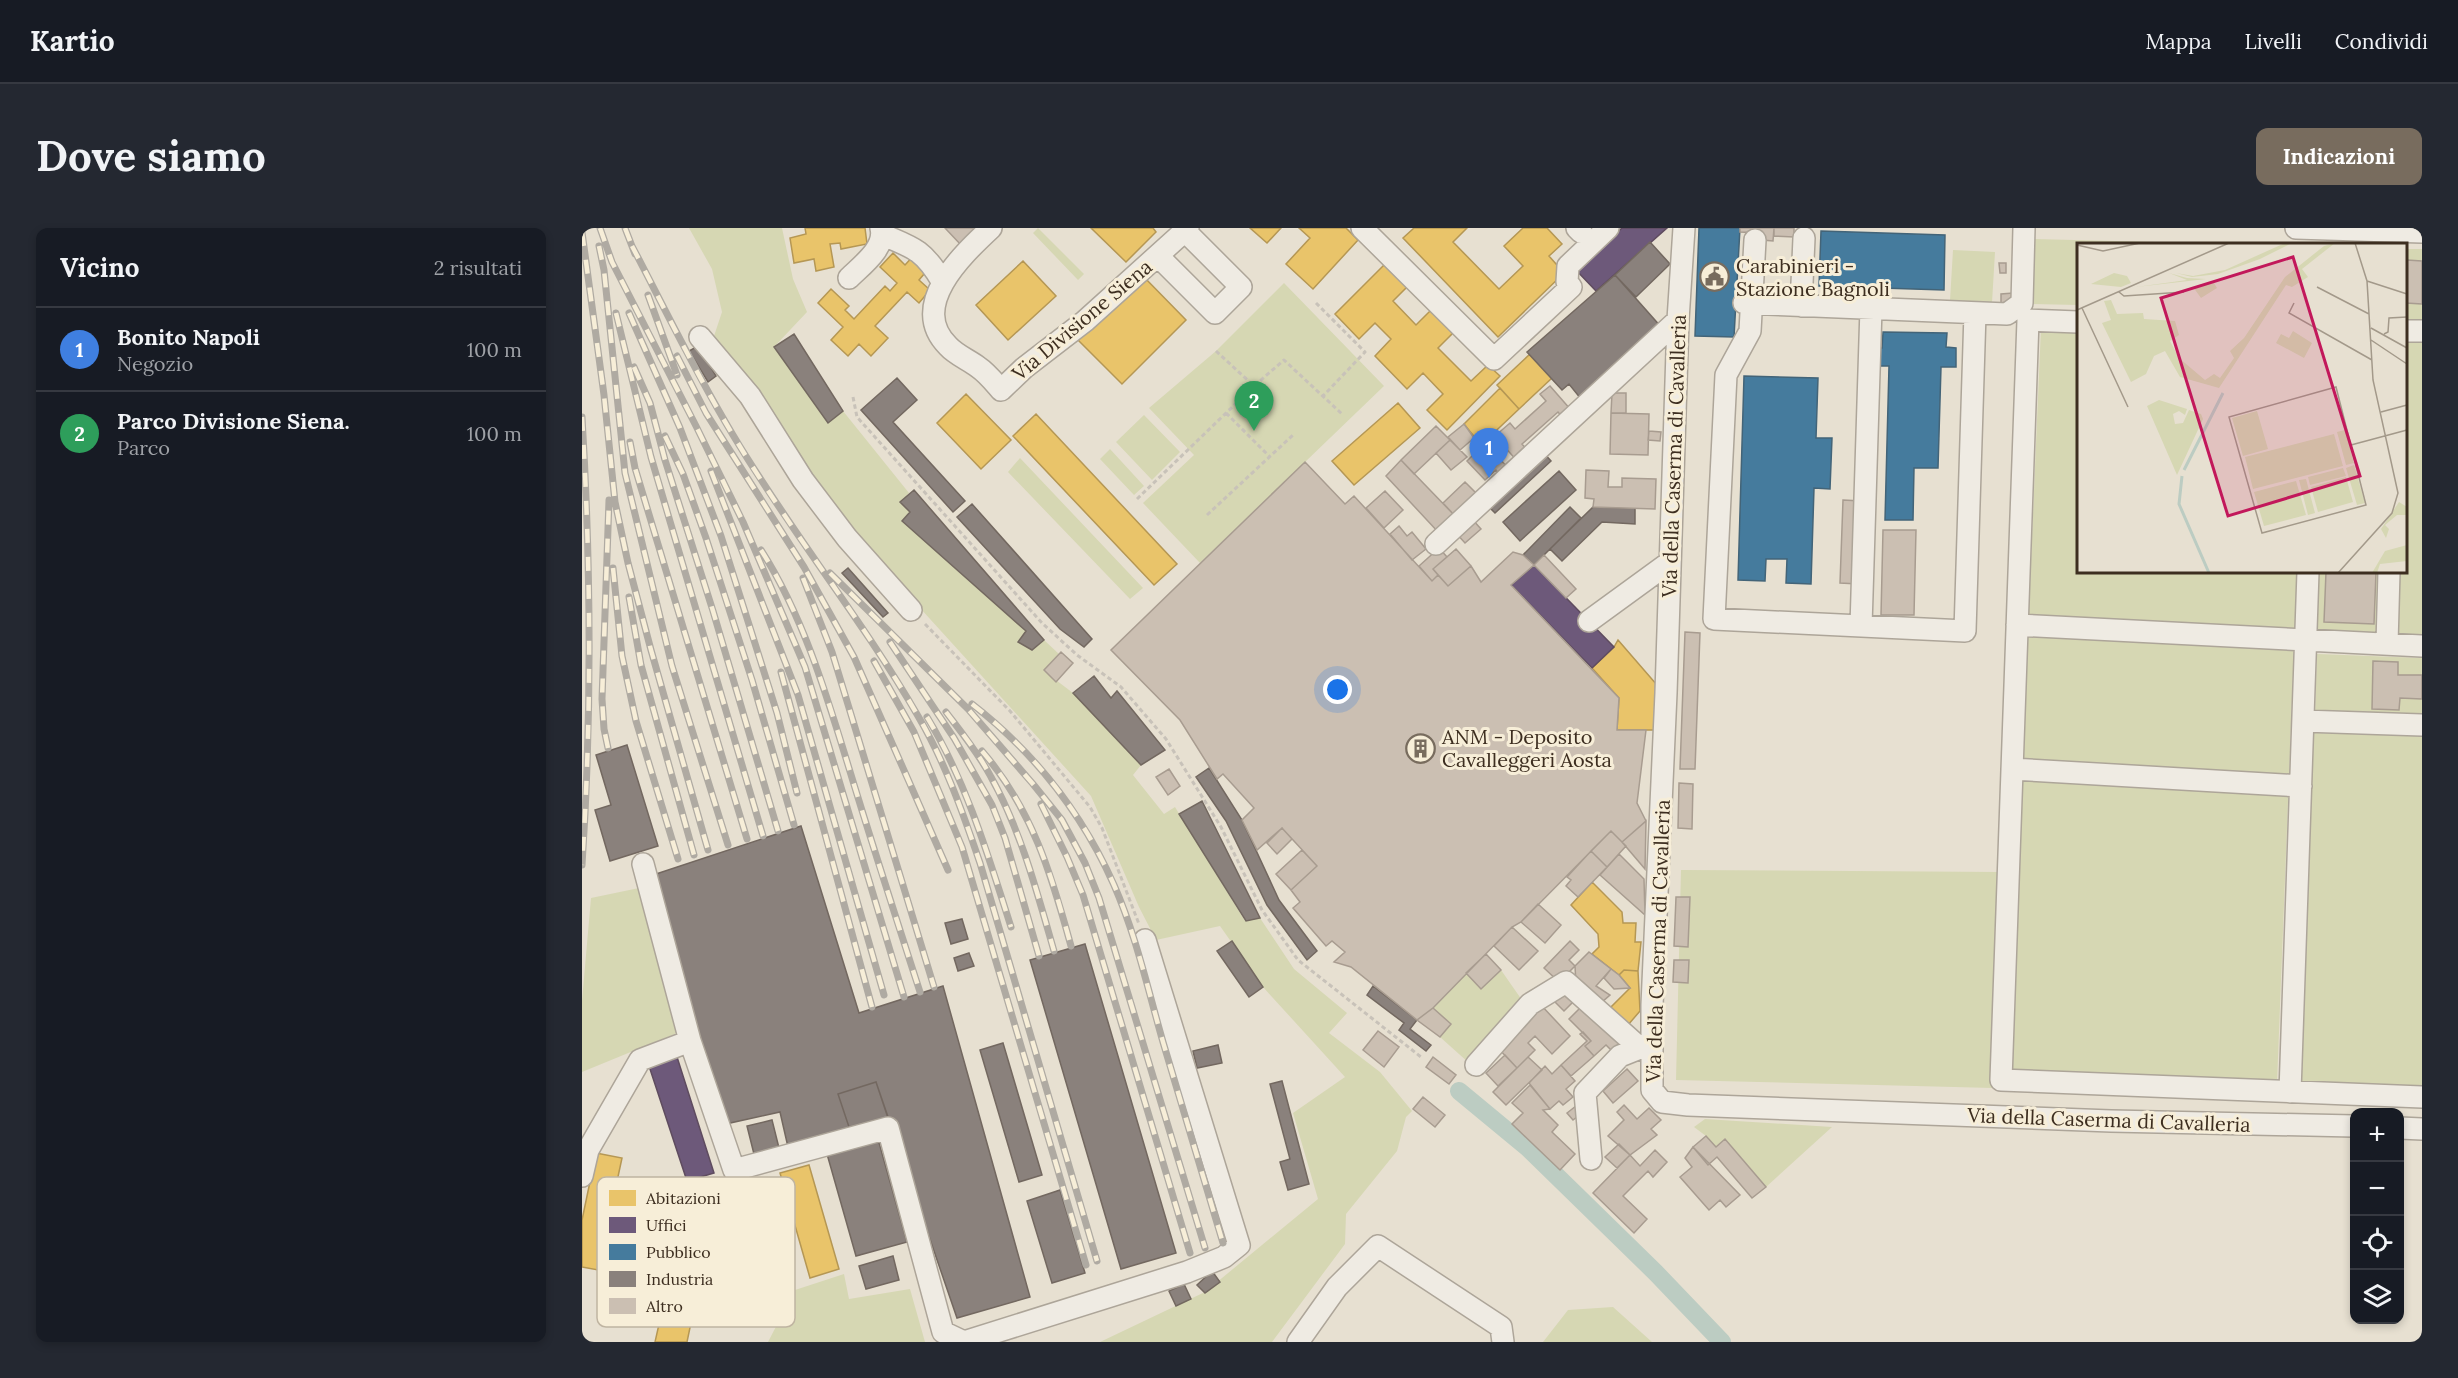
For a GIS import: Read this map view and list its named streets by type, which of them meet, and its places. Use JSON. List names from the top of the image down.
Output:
{
  "streets": {
    "street": ["Via Divisione Siena", "Via della Caserma di Cavalleria"]
  },
  "places": {
    "public building": ["Carabinieri - Stazione Bagnoli"],
    "building": ["ANM - Deposito Cavalleggeri Aosta"]
  },
  "legend": [
    "Abitazioni",
    "Uffici",
    "Pubblico",
    "Industria",
    "Altro"
  ],
  "page": {
    "header": "Kartio",
    "nav": ["Mappa", "Livelli", "Condividi"],
    "buttons": "Indicazioni",
    "title": "Dove siamo",
    "heading": ["Vicino", "2 risultati"],
    "list": [
      {
        "mark": "1",
        "name": "Bonito Napoli",
        "note": "Negozio",
        "value": "100 m"
      },
      {
        "mark": "2",
        "name": "Parco Divisione Siena.",
        "note": "Parco",
        "value": "100 m"
      }
    ],
    "pins": ["2", "1"],
    "map_buttons": ["+", "−"]
  }
}
